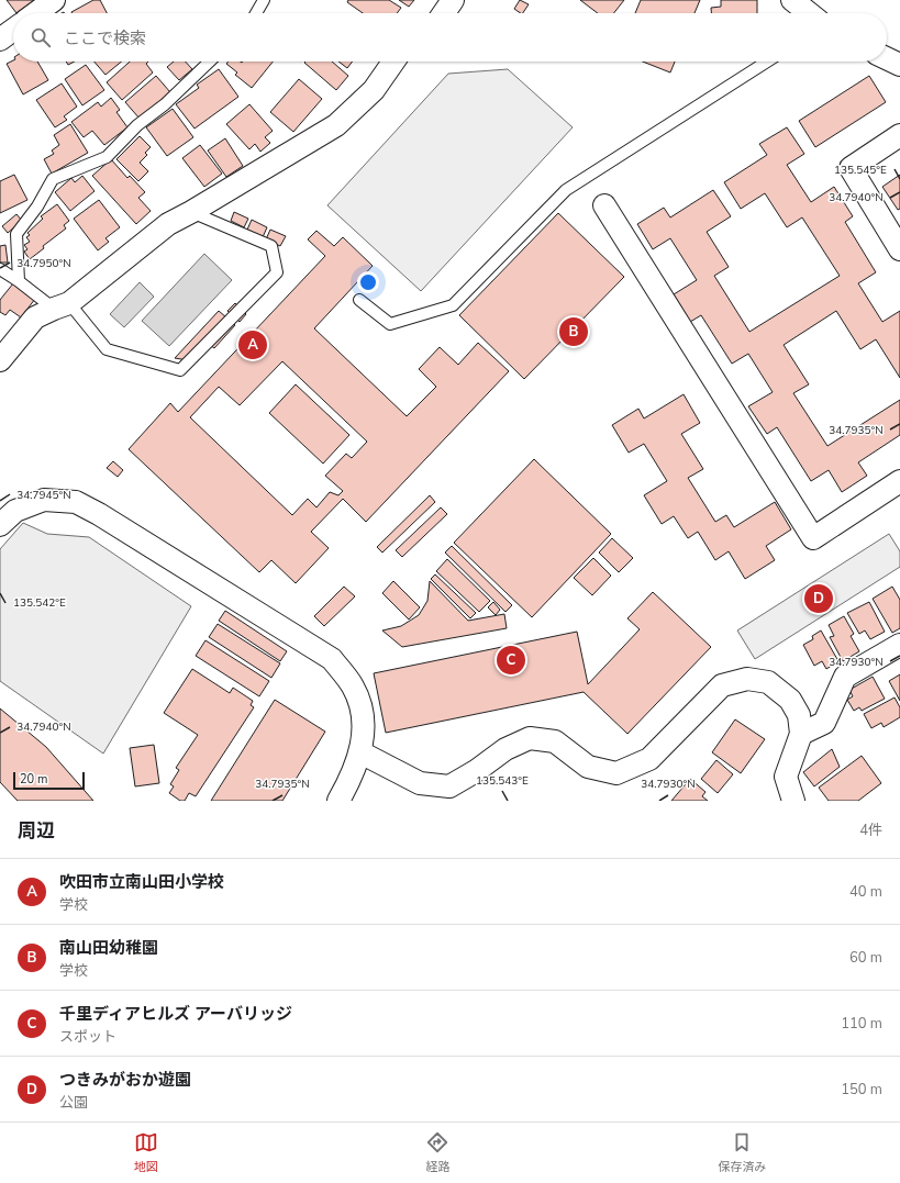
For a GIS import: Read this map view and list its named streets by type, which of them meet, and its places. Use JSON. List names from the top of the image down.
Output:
{
  "scale_bar": "20 m",
  "page": {
    "search": "ここで検索",
    "pins": [
      "B",
      "A",
      "D",
      "C"
    ],
    "scale": "20 m",
    "heading": ["周辺", "4件"],
    "list": [
      {
        "mark": "A",
        "name": "吹田市立南山田小学校",
        "note": "学校",
        "value": "40 m"
      },
      {
        "mark": "B",
        "name": "南山田幼稚園",
        "note": "学校",
        "value": "60 m"
      },
      {
        "mark": "C",
        "name": "千里ディアヒルズ アーバリッジ",
        "note": "スポット",
        "value": "110 m"
      },
      {
        "mark": "D",
        "name": "つきみがおか遊園",
        "note": "公園",
        "value": "150 m"
      }
    ],
    "nav": ["地図", "経路", "保存済み"]
  },
  "coordinates": [
    "135.545°E",
    "34.7940°N",
    "34.7950°N",
    "34.7935°N",
    "34.7945°N",
    "135.542°E",
    "34.7930°N",
    "135.543°E"
  ]
}
